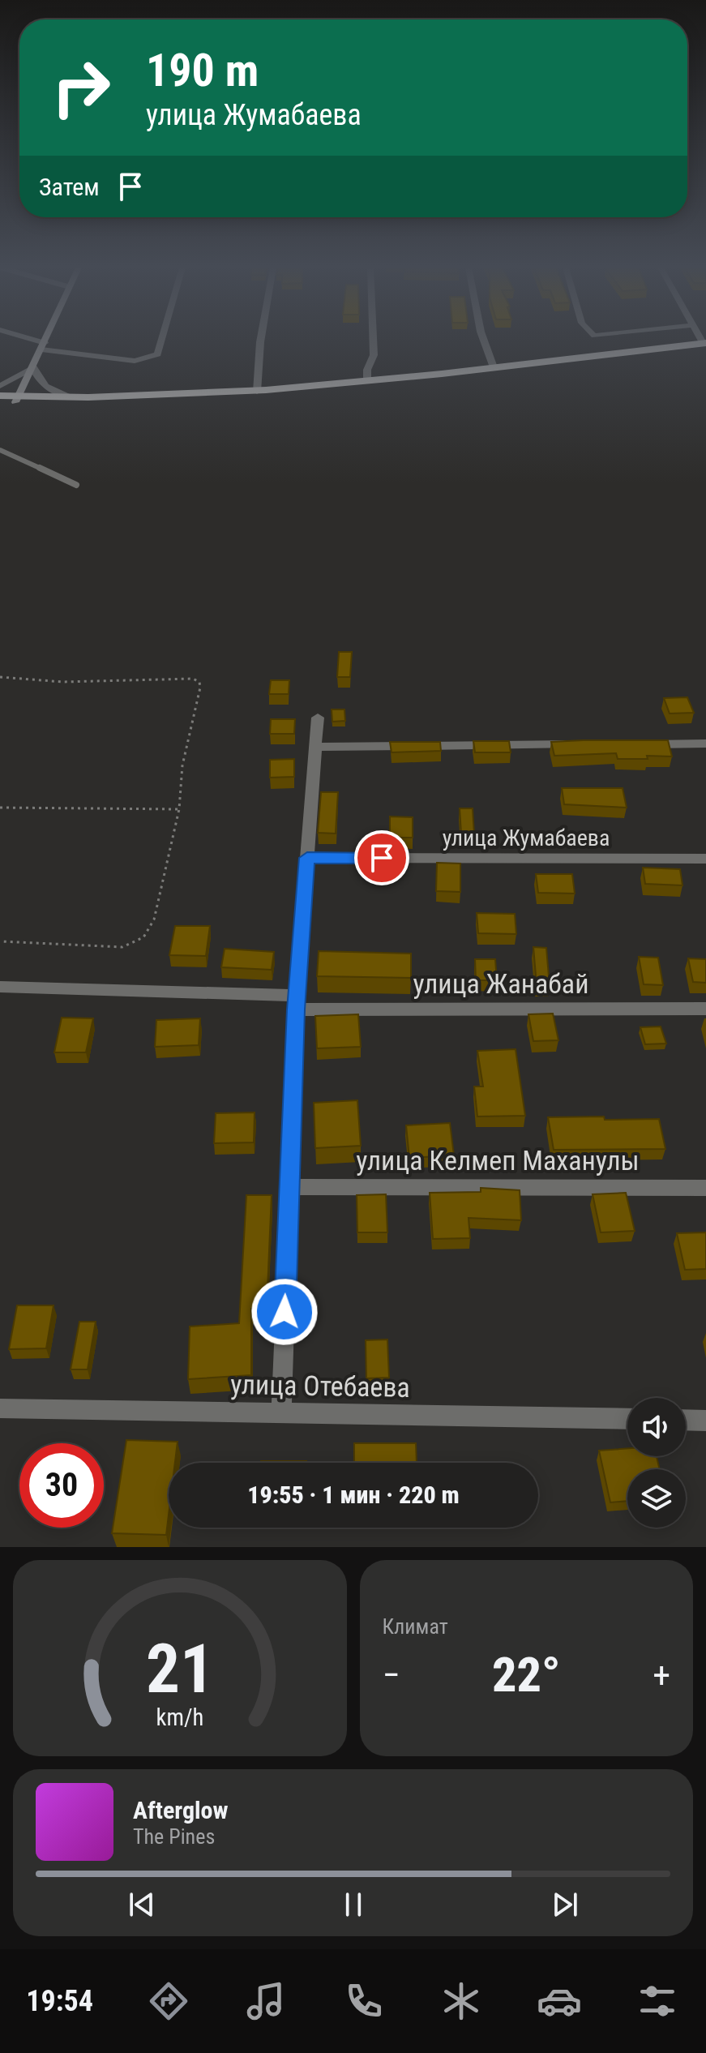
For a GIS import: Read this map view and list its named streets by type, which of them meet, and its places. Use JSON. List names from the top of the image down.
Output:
{
  "streets": {
    "street": [
      "улица Жумабаева",
      "улица Жанабай",
      "улица Келмеп Маханулы",
      "улица Отебаева"
    ]
  },
  "page": {
    "turn": ["190 m", "улица Жумабаева"],
    "then": "Затем",
    "limit": "30",
    "trip": "19:55 · 1 мин · 220 m",
    "tile": "Климат",
    "heat": ["−", "22°", "+"],
    "song": ["Afterglow", "The Pines"],
    "tabs": "19:54",
    "gauge": ["21", "km/h"]
  }
}
